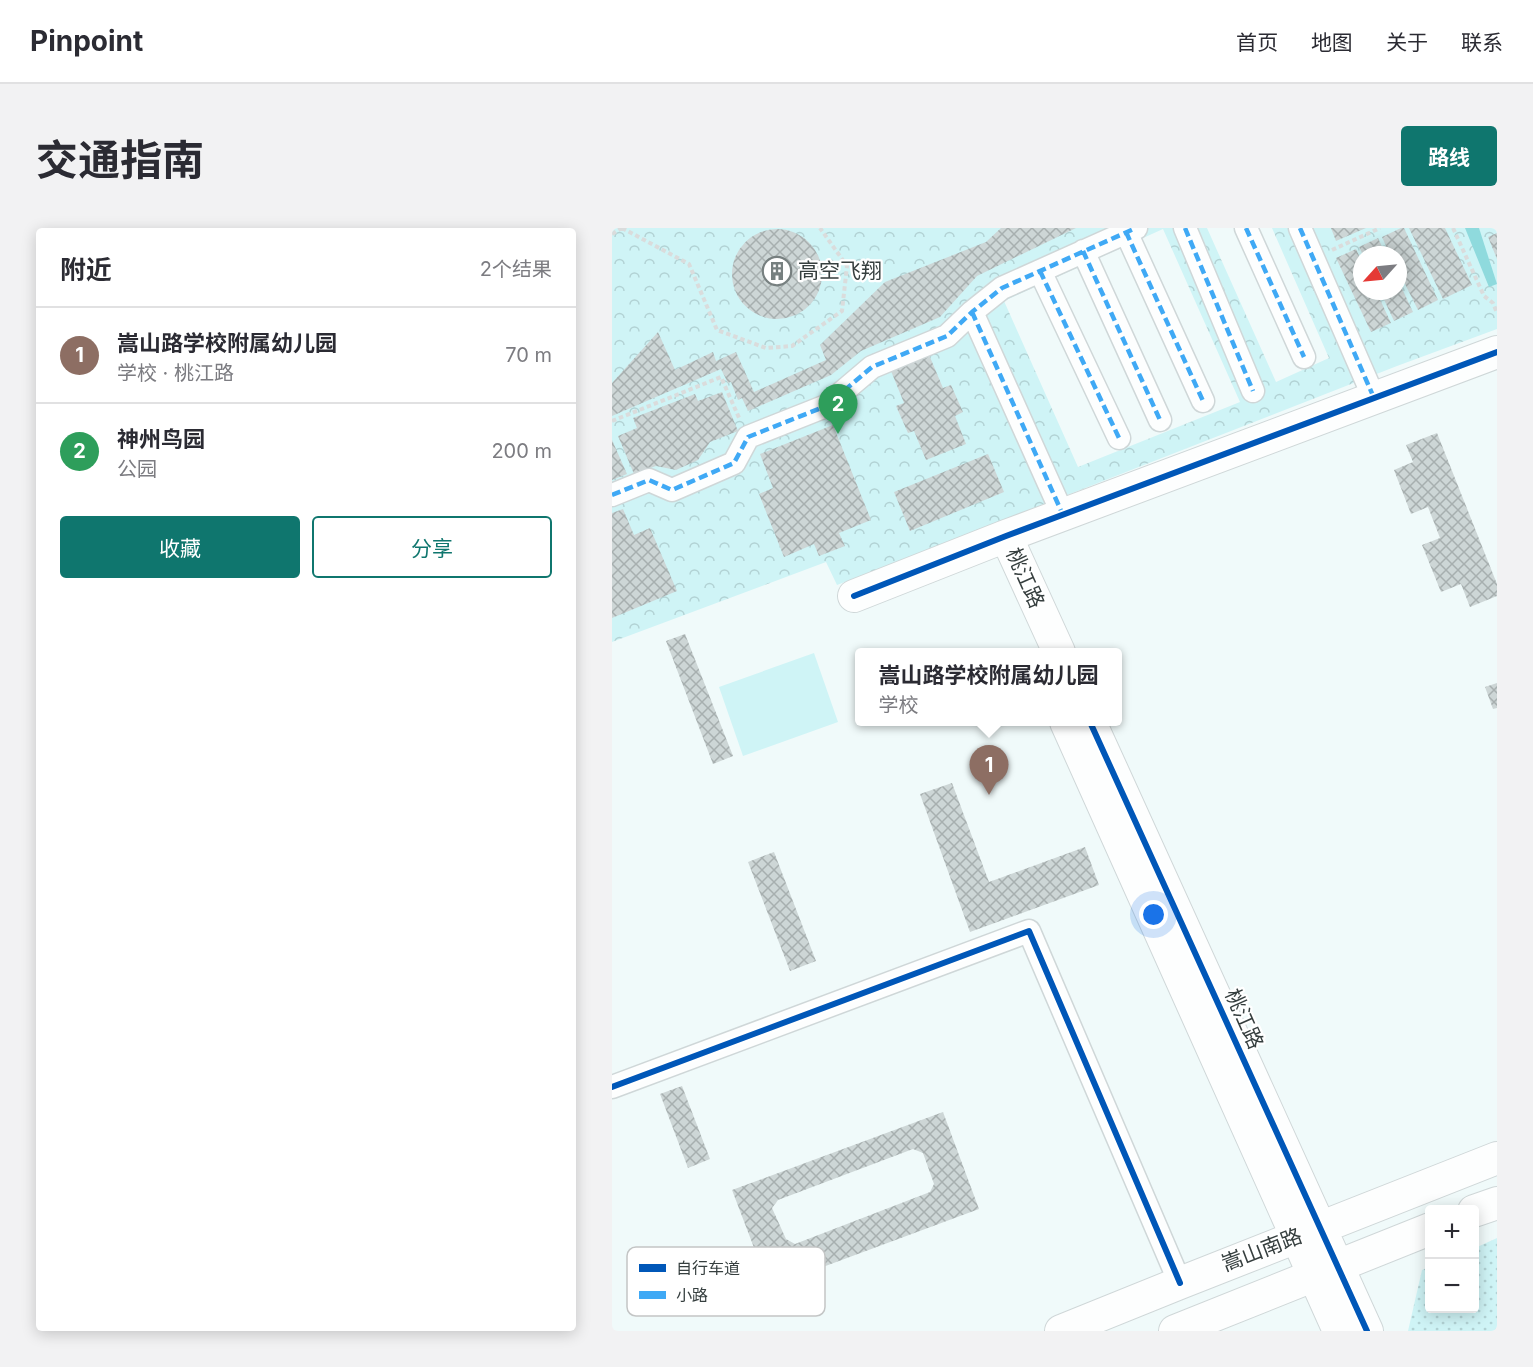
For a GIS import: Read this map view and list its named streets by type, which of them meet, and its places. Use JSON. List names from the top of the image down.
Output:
{
  "streets": {
    "street": ["桃江路", "嵩山南路"]
  },
  "crossings": [
    ["桃江路", "嵩山南路"]
  ],
  "places": {
    "building": ["高空飞翔"]
  },
  "legend": ["自行车道", "小路"],
  "north": "bottom left",
  "page": {
    "header": "Pinpoint",
    "nav": [
      "首页",
      "地图",
      "关于",
      "联系"
    ],
    "title": "交通指南",
    "buttons": [
      "路线",
      ["收藏", "分享"]
    ],
    "heading": ["附近", "2个结果"],
    "list": [
      {
        "mark": "1",
        "name": "嵩山路学校附属幼儿园",
        "note": "学校 · 桃江路",
        "value": "70 m"
      },
      {
        "mark": "2",
        "name": "神州鸟园",
        "note": "公园",
        "value": "200 m"
      }
    ],
    "pins": ["2", "1"],
    "popup": ["嵩山路学校附属幼儿园", "学校"],
    "map_buttons": ["+", "−"]
  }
}
